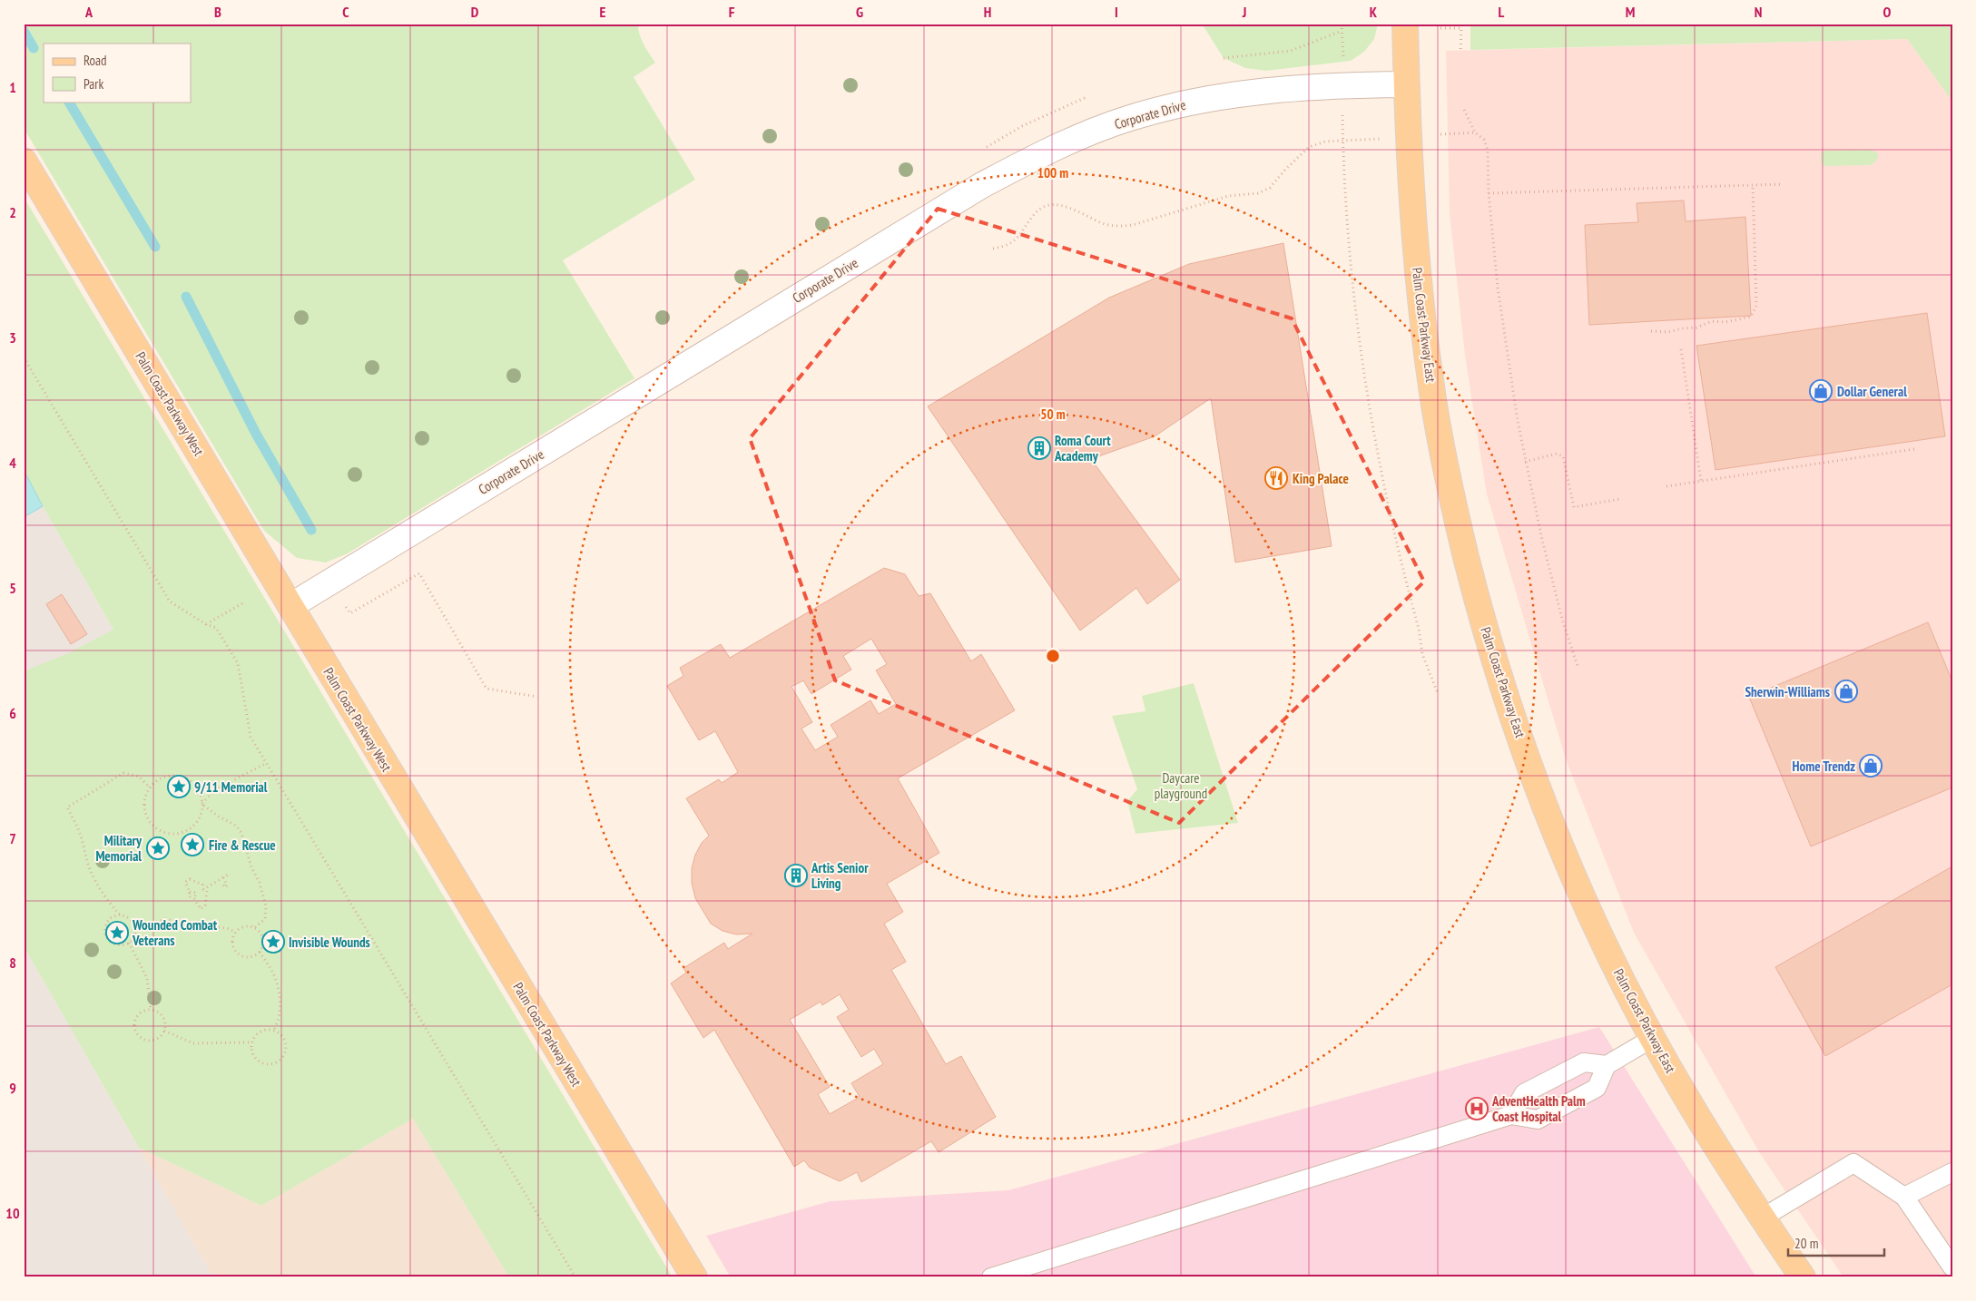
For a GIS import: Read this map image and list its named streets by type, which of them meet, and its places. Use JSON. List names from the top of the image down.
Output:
{
  "streets": {
    "main road": ["Palm Coast Parkway East", "Palm Coast Parkway West"],
    "street": ["Corporate Drive"]
  },
  "crossings": [
    ["Corporate Drive", "Palm Coast Parkway East"],
    ["Corporate Drive", "Palm Coast Parkway West"]
  ],
  "parks": ["Daycare playground"],
  "places": {
    "shop": ["Dollar General", "Sherwin-Williams", "Home Trendz"],
    "building": ["Roma Court Academy", "Artis Senior Living"],
    "restaurant": ["King Palace"],
    "place": [
      "9/11 Memorial",
      "Fire & Rescue",
      "Military Memorial",
      "Wounded Combat Veterans",
      "Invisible Wounds"
    ],
    "hospital": ["AdventHealth Palm Coast Hospital"]
  },
  "legend": ["Road", "Park"],
  "scale_bar": "20 m",
  "grid": {
    "columns": [
      "A",
      "B",
      "C",
      "D",
      "E",
      "F",
      "G",
      "H",
      "I",
      "J",
      "K",
      "L",
      "M",
      "N",
      "O"
    ],
    "rows": [
      "1",
      "2",
      "3",
      "4",
      "5",
      "6",
      "7",
      "8",
      "9",
      "10"
    ]
  },
  "rings": ["100 m", "50 m"]
}
